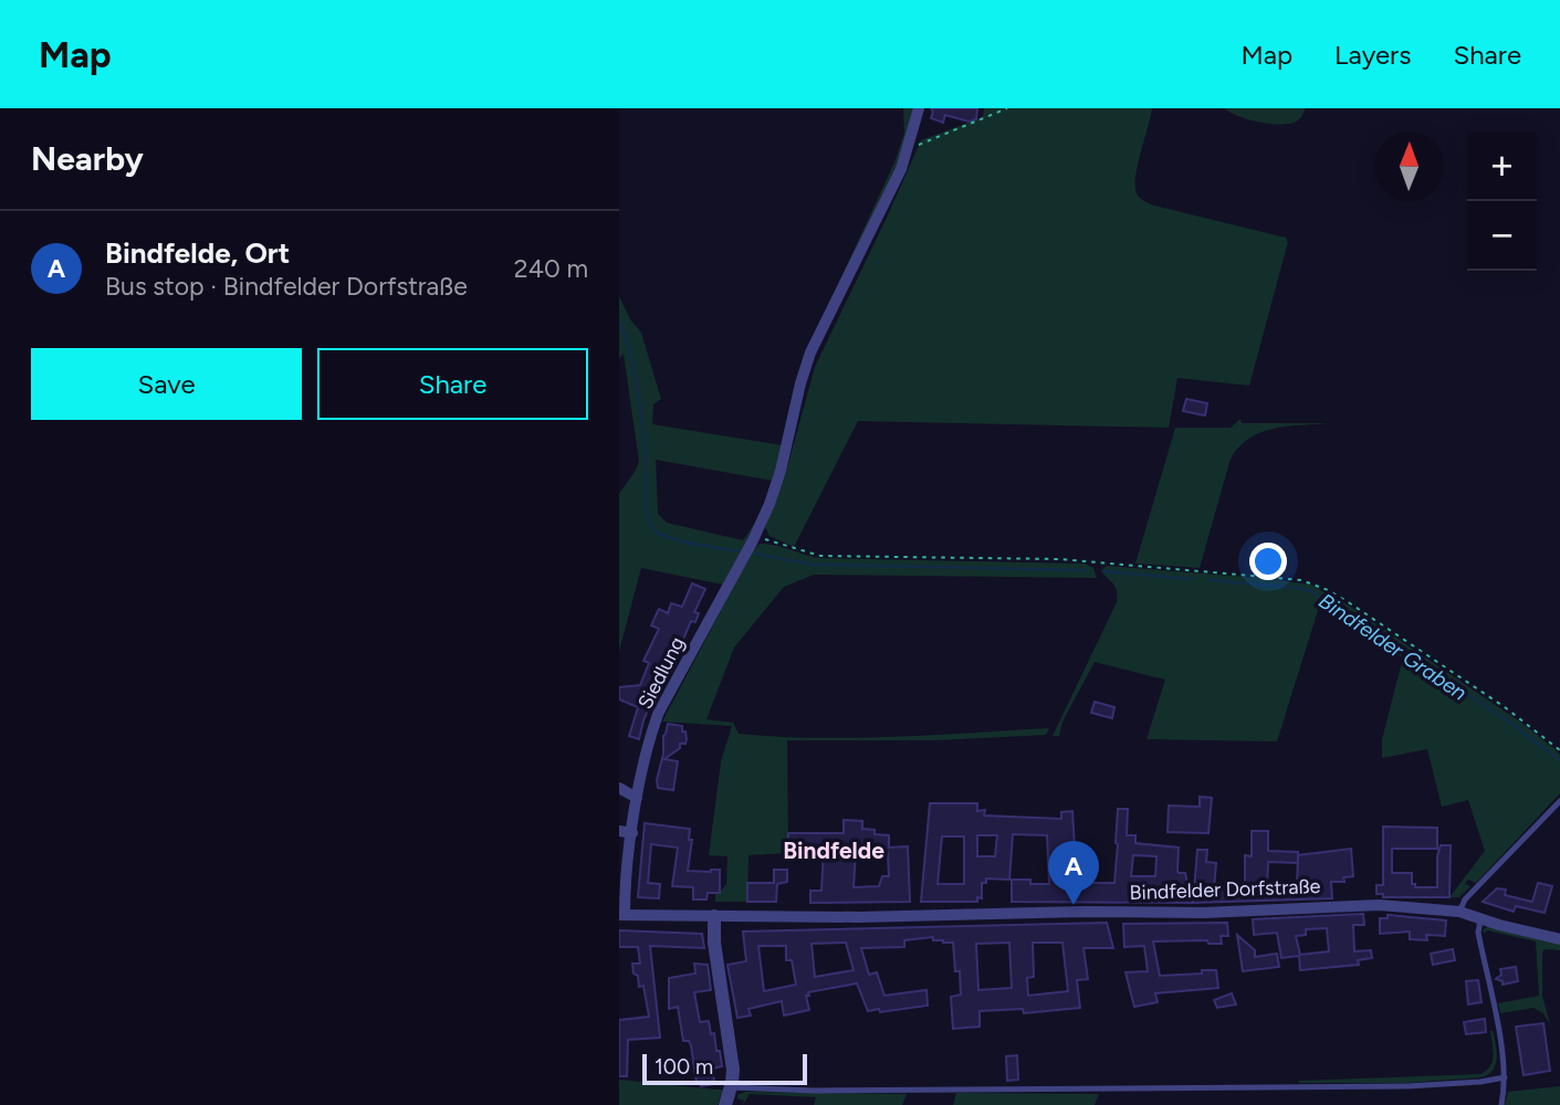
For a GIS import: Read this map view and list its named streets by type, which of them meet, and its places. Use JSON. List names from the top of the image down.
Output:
{
  "streets": {
    "street": ["Siedlung", "Bindfelder Dorfstraße"]
  },
  "crossings": [
    ["Siedlung", "Bindfelder Dorfstraße"]
  ],
  "districts": ["Bindfelde"],
  "water": ["Bindfelder Graben"],
  "scale_bar": "100 m",
  "north": "top",
  "page": {
    "header": "Map",
    "nav": ["Map", "Layers", "Share"],
    "heading": "Nearby",
    "map_buttons": ["+", "−"],
    "list": [
      {
        "mark": "A",
        "name": "Bindfelde, Ort",
        "note": "Bus stop · Bindfelder Dorfstraße",
        "value": "240 m"
      }
    ],
    "buttons": ["Save", "Share"],
    "pins": "A",
    "scale": "100 m"
  }
}
